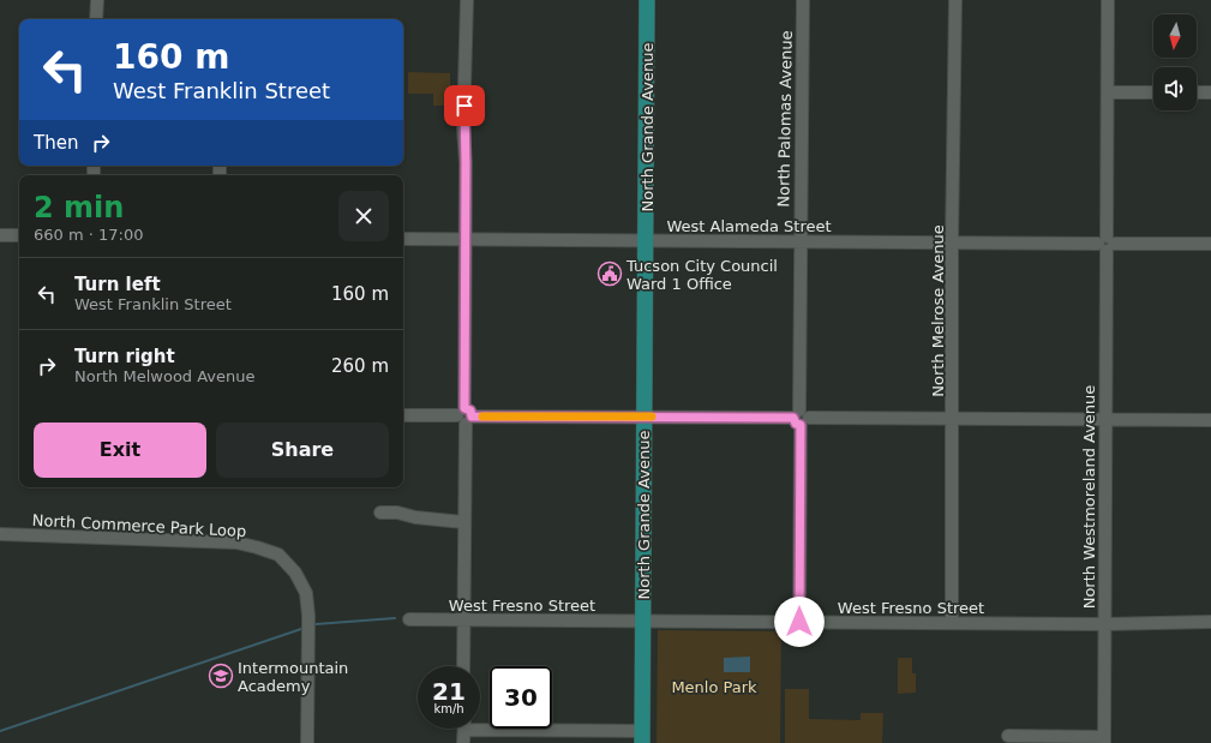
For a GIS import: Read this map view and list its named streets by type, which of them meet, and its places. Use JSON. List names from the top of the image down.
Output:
{
  "streets": {
    "main road": ["North Grande Avenue"],
    "street": [
      "North Palomas Avenue",
      "West Alameda Street",
      "North Melrose Avenue",
      "North Westmoreland Avenue",
      "North Commerce Park Loop",
      "West Fresno Street"
    ]
  },
  "crossings": [
    ["North Palomas Avenue", "West Alameda Street"],
    ["North Palomas Avenue", "West Fresno Street"],
    ["North Grande Avenue", "West Alameda Street"],
    ["North Grande Avenue", "West Fresno Street"],
    ["West Alameda Street", "North Melrose Avenue"],
    ["West Alameda Street", "North Westmoreland Avenue"],
    ["North Melrose Avenue", "West Fresno Street"],
    ["North Westmoreland Avenue", "West Fresno Street"]
  ],
  "parks": ["Menlo Park"],
  "places": {
    "public building": ["Tucson City Council Ward 1 Office"],
    "school or university": ["Intermountain Academy"]
  },
  "north": "bottom",
  "page": {
    "turn": ["160 m", "West Franklin Street"],
    "then": "Then",
    "heading": ["2 min", "660 m · 17:00"],
    "list": [
      {
        "name": "Turn left",
        "note": "West Franklin Street",
        "value": "160 m"
      },
      {
        "name": "Turn right",
        "note": "North Melwood Avenue",
        "value": "260 m"
      }
    ],
    "buttons": ["Exit", "Share"],
    "speed": "21 km/h",
    "limit": "30"
  }
}
